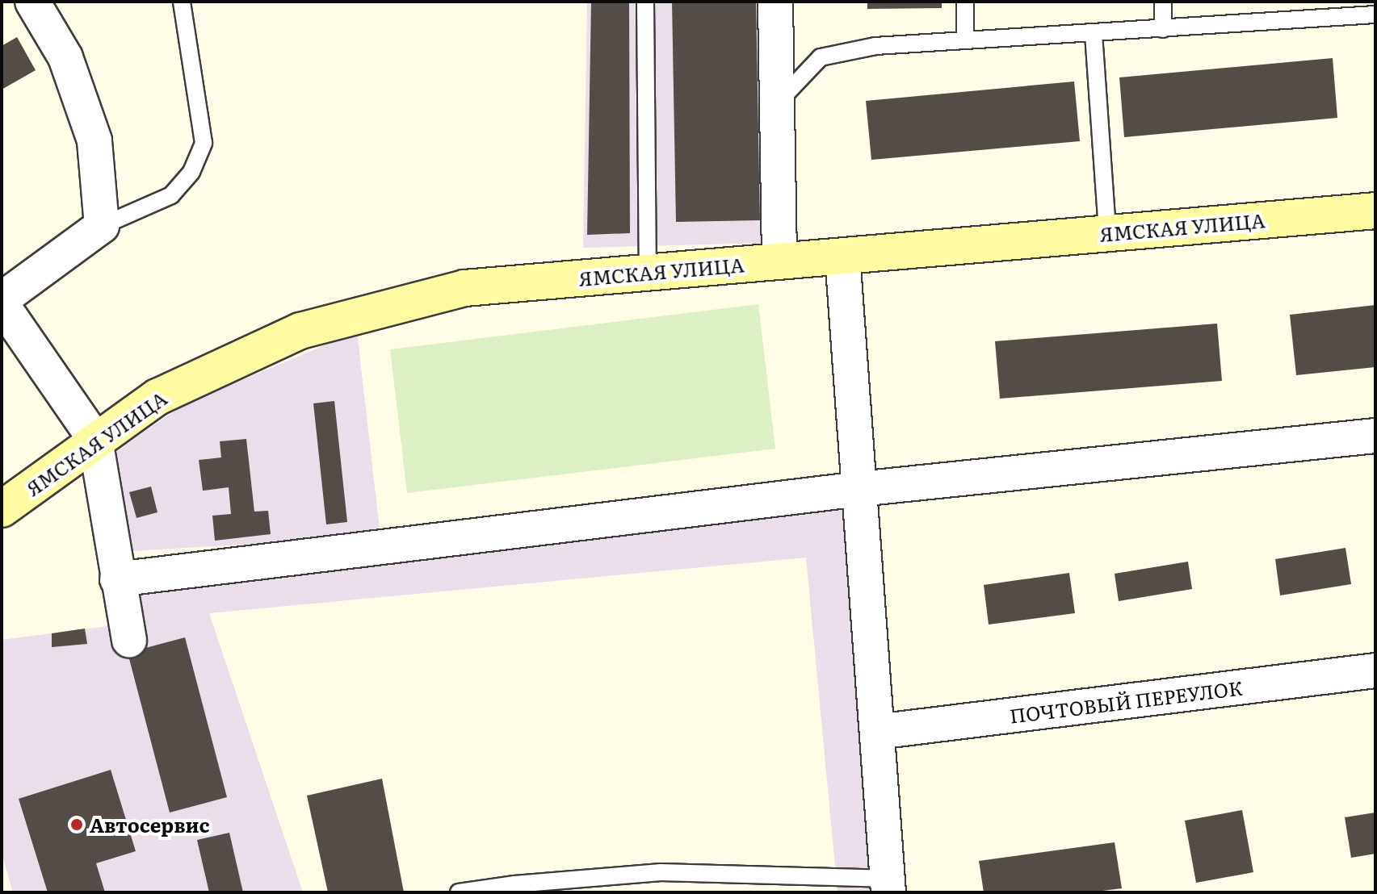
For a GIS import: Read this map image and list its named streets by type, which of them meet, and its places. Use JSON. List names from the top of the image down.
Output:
{
  "streets": {
    "street": ["ЯМСКАЯ УЛИЦА", "ПОЧТОВЫЙ ПЕРЕУЛОК"]
  },
  "places": ["Автосервис"]
}
